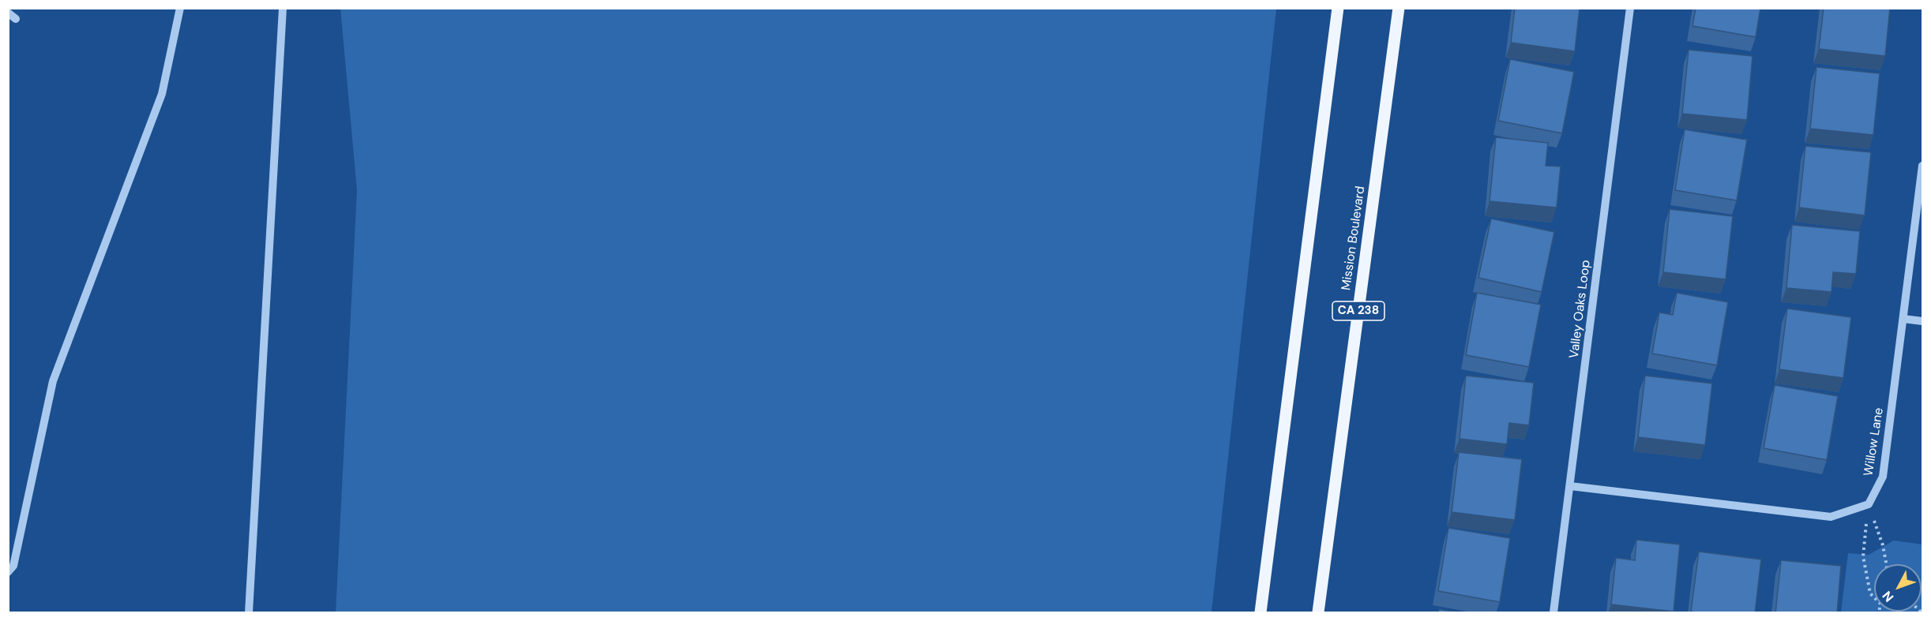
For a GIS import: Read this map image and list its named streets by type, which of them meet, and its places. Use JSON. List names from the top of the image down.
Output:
{
  "streets": {
    "main road": ["Mission Boulevard", "CA 238"],
    "street": ["Valley Oaks Loop", "Willow Lane"]
  },
  "north": "bottom left"
}
